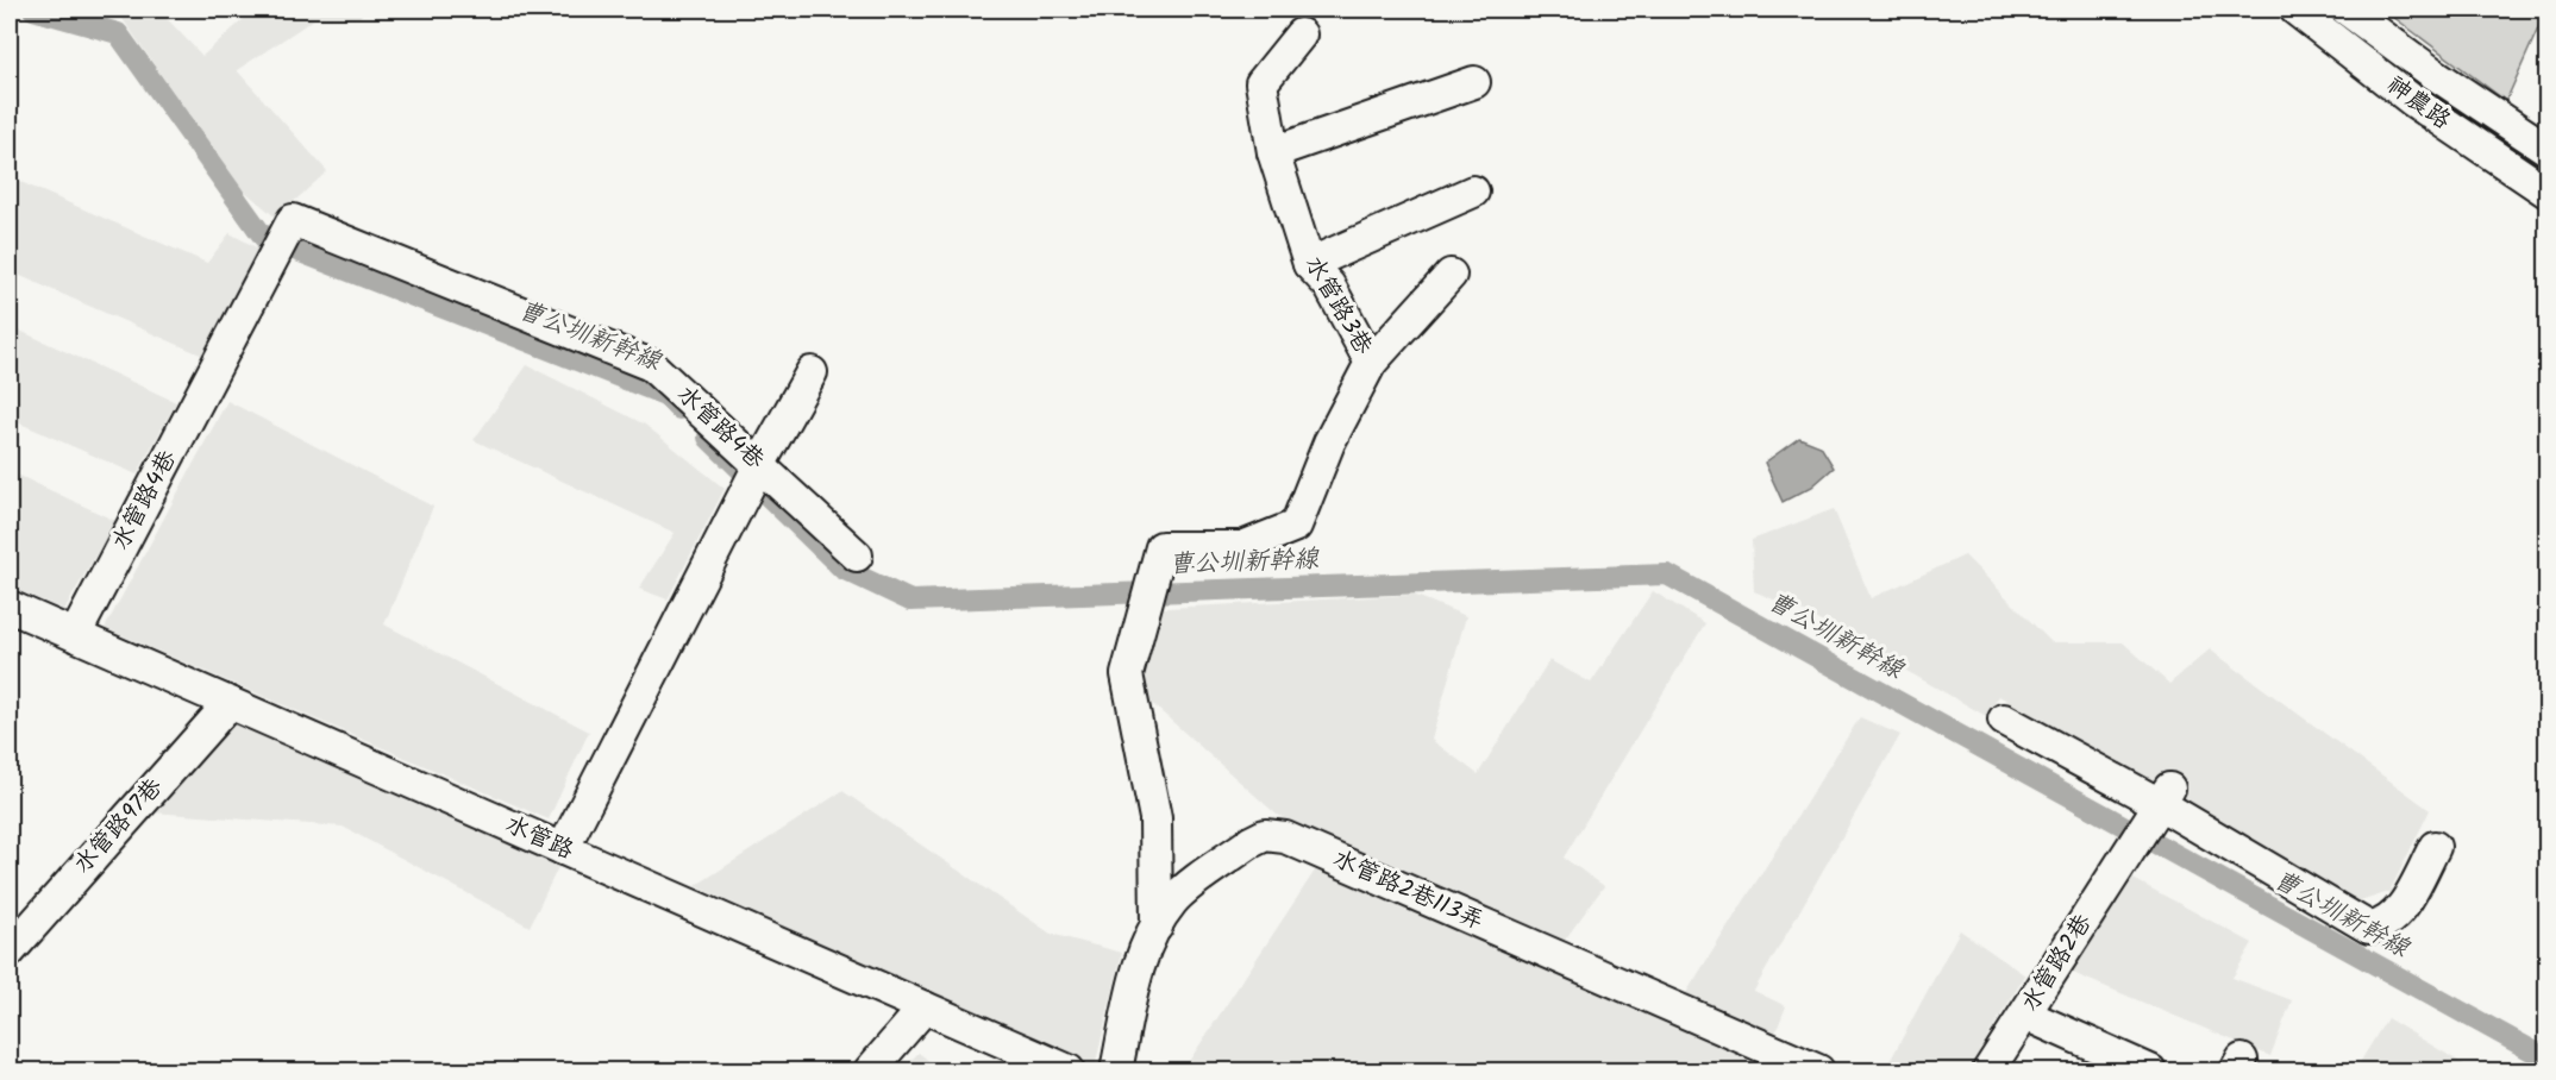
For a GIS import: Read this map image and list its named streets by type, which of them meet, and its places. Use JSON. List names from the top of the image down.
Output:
{
  "streets": {
    "street": [
      "神農路",
      "水管路3巷",
      "水管路4巷",
      "水管路97巷",
      "水管路",
      "水管路2巷113弄",
      "水管路2巷"
    ]
  },
  "crossings": [
    ["水管路3巷", "水管路2巷113弄"],
    ["水管路4巷", "水管路"],
    ["水管路97巷", "水管路"]
  ],
  "water": ["曹公圳新幹線"]
}
